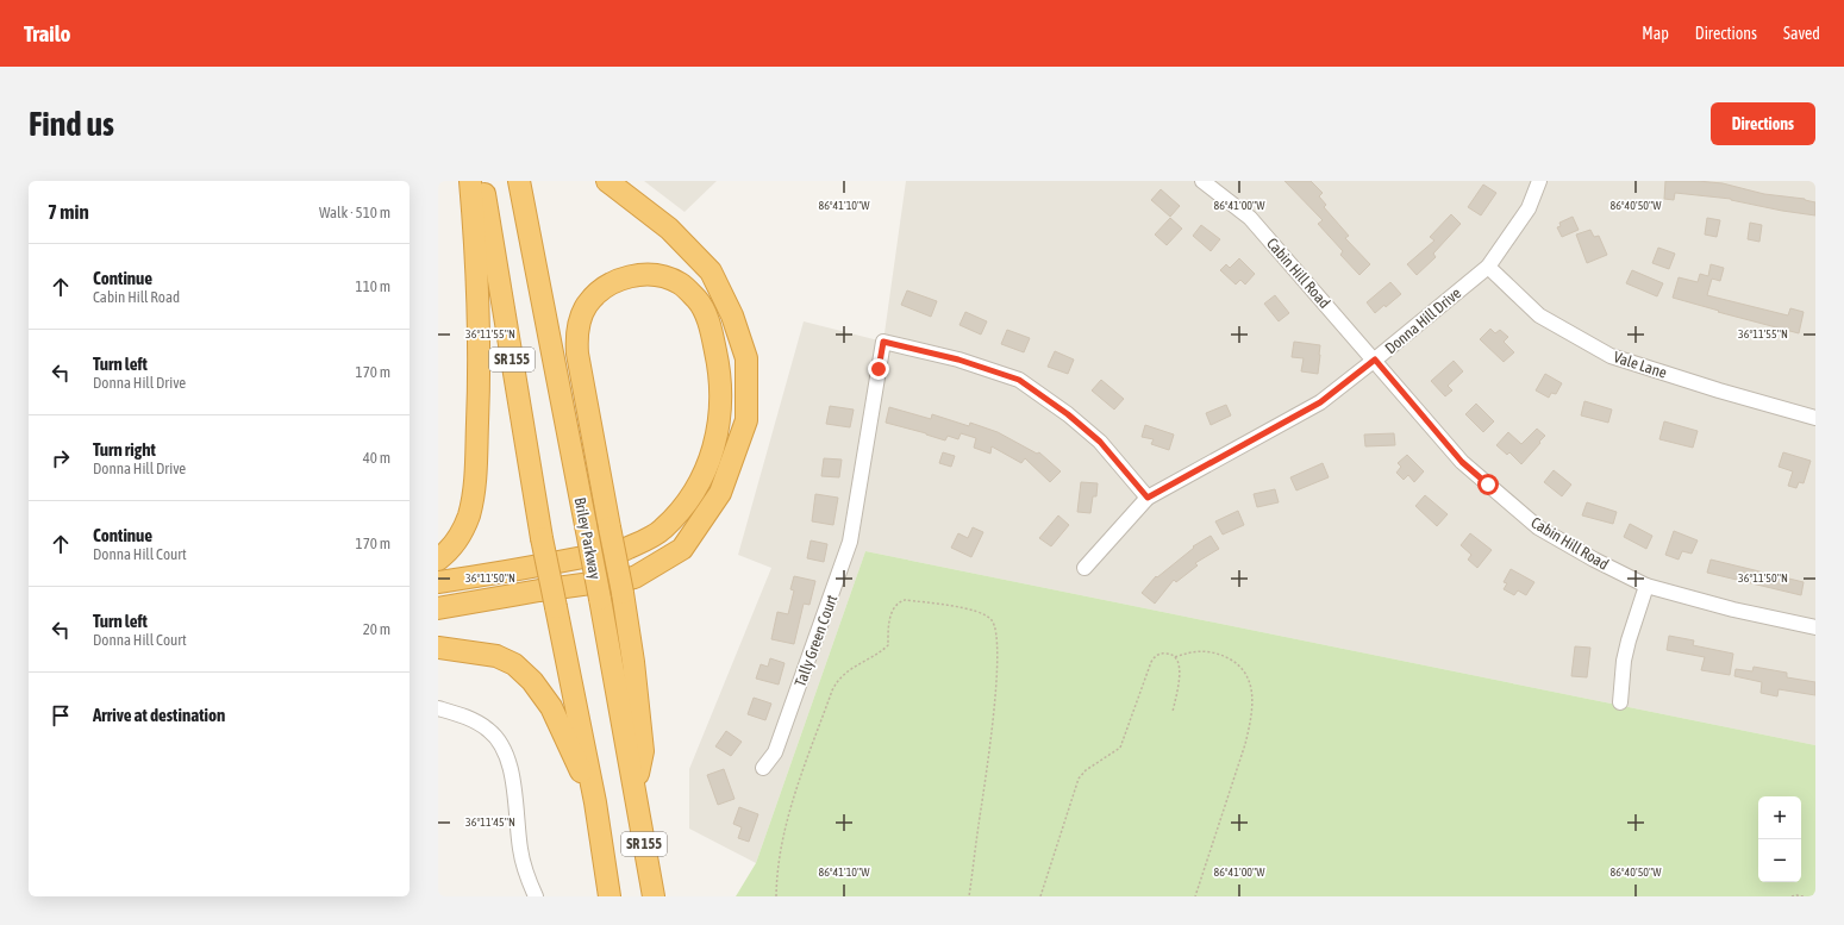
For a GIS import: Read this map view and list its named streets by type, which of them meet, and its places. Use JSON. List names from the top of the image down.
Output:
{
  "streets": {
    "highway": ["SR 155", "Briley Parkway"],
    "street": [
      "Cabin Hill Road",
      "Donna Hill Drive",
      "Vale Lane",
      "Tally Green Court"
    ]
  },
  "crossings": [
    ["Cabin Hill Road", "Donna Hill Drive"],
    ["Donna Hill Drive", "Vale Lane"],
    ["Donna Hill Drive", "Tally Green Court"]
  ],
  "page": {
    "header": "Trailo",
    "nav": ["Map", "Directions", "Saved"],
    "buttons": "Directions",
    "title": "Find us",
    "heading": ["7 min", "Walk · 510 m"],
    "list": [
      ["Continue", "Cabin Hill Road", "110 m"],
      ["Turn left", "Donna Hill Drive", "170 m"],
      ["Turn right", "Donna Hill Drive", "40 m"],
      ["Continue", "Donna Hill Court", "170 m"],
      ["Turn left", "Donna Hill Court", "20 m"],
      "Arrive at destination"
    ],
    "map_buttons": ["+", "−"]
  },
  "coordinates": [
    "86°41'10\"W",
    "86°41'00\"W",
    "86°40'50\"W",
    "36°11'55\"N",
    "36°11'50\"N",
    "36°11'45\"N"
  ]
}
